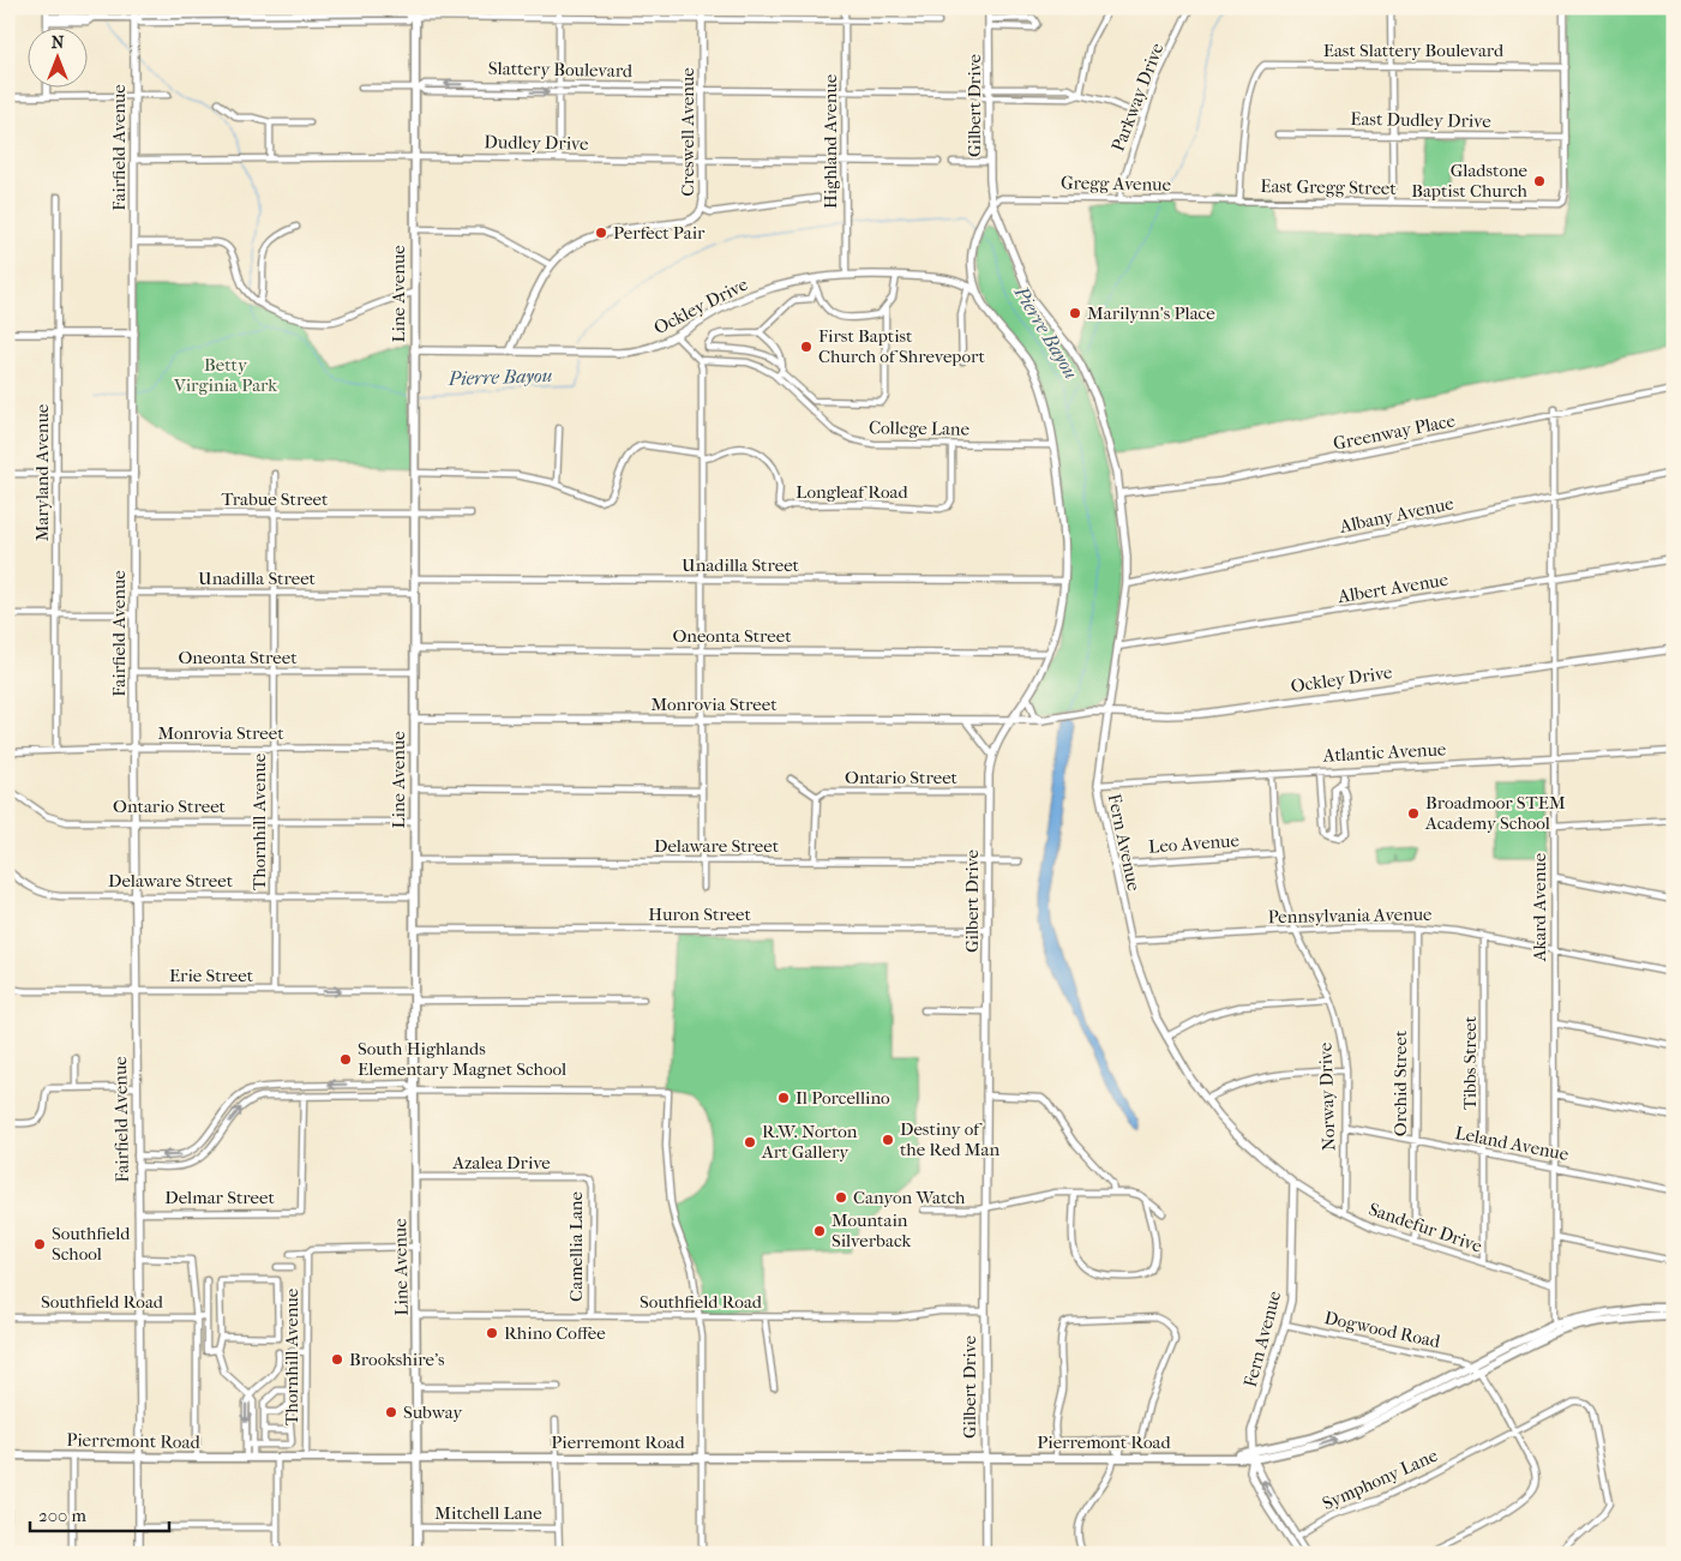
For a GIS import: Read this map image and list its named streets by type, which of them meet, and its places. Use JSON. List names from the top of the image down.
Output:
{
  "streets": {
    "main road": ["Line Avenue", "Pierremont Road"],
    "street": [
      "East Slattery Boulevard",
      "Slattery Boulevard",
      "Parkway Drive",
      "Gilbert Drive",
      "East Dudley Drive",
      "Creswell Avenue",
      "Highland Avenue",
      "Dudley Drive",
      "Fairfield Avenue",
      "Gregg Avenue",
      "East Gregg Street",
      "Ockley Drive",
      "College Lane",
      "Greenway Place",
      "Maryland Avenue",
      "Longleaf Road",
      "Trabue Street",
      "Albany Avenue",
      "Unadilla Street",
      "Albert Avenue",
      "Oneonta Street",
      "Monrovia Street",
      "Atlantic Avenue",
      "Ontario Street",
      "Thornhill Avenue",
      "Fern Avenue",
      "Leo Avenue",
      "Delaware Street",
      "Akard Avenue",
      "Huron Street",
      "Pennsylvania Avenue",
      "Erie Street",
      "Tibbs Street",
      "Orchid Street",
      "Norway Drive",
      "Leland Avenue",
      "Azalea Drive",
      "Delmar Street",
      "Sandefur Drive",
      "Camellia Lane",
      "Southfield Road",
      "Dogwood Road",
      "Symphony Lane",
      "Mitchell Lane"
    ]
  },
  "crossings": [
    ["East Slattery Boulevard", "Gregg Avenue"],
    ["East Slattery Boulevard", "East Gregg Street"],
    ["Slattery Boulevard", "Parkway Drive"],
    ["Slattery Boulevard", "Gilbert Drive"],
    ["Slattery Boulevard", "Creswell Avenue"],
    ["Slattery Boulevard", "Highland Avenue"],
    ["Slattery Boulevard", "Line Avenue"],
    ["Parkway Drive", "Gregg Avenue"],
    ["Gilbert Drive", "Gregg Avenue"],
    ["Gilbert Drive", "Ockley Drive"],
    ["Gilbert Drive", "College Lane"],
    ["Gilbert Drive", "Unadilla Street"],
    ["Gilbert Drive", "Oneonta Street"],
    ["Gilbert Drive", "Monrovia Street"],
    ["Gilbert Drive", "Ontario Street"],
    ["Gilbert Drive", "Fern Avenue"],
    ["Gilbert Drive", "Delaware Street"],
    ["Gilbert Drive", "Huron Street"],
    ["Gilbert Drive", "Southfield Road"],
    ["Gilbert Drive", "Pierremont Road"],
    ["East Dudley Drive", "East Gregg Street"],
    ["Creswell Avenue", "Dudley Drive"],
    ["Creswell Avenue", "Ockley Drive"],
    ["Highland Avenue", "Dudley Drive"],
    ["Highland Avenue", "Ockley Drive"],
    ["Dudley Drive", "Fairfield Avenue"],
    ["Dudley Drive", "Line Avenue"],
    ["Fairfield Avenue", "Trabue Street"],
    ["Fairfield Avenue", "Unadilla Street"],
    ["Fairfield Avenue", "Oneonta Street"],
    ["Fairfield Avenue", "Monrovia Street"],
    ["Fairfield Avenue", "Ontario Street"],
    ["Fairfield Avenue", "Delaware Street"],
    ["Fairfield Avenue", "Erie Street"],
    ["Fairfield Avenue", "Delmar Street"],
    ["Fairfield Avenue", "Southfield Road"],
    ["Fairfield Avenue", "Pierremont Road"],
    ["Gregg Avenue", "East Gregg Street"],
    ["Gregg Avenue", "Fern Avenue"],
    ["Line Avenue", "Ockley Drive"],
    ["Line Avenue", "Longleaf Road"],
    ["Line Avenue", "Trabue Street"],
    ["Line Avenue", "Unadilla Street"],
    ["Line Avenue", "Oneonta Street"],
    ["Line Avenue", "Monrovia Street"],
    ["Line Avenue", "Ontario Street"],
    ["Line Avenue", "Delaware Street"],
    ["Line Avenue", "Huron Street"],
    ["Line Avenue", "Erie Street"],
    ["Line Avenue", "Azalea Drive"],
    ["Line Avenue", "Southfield Road"],
    ["Line Avenue", "Pierremont Road"],
    ["Line Avenue", "Mitchell Lane"],
    ["Ockley Drive", "Monrovia Street"],
    ["Ockley Drive", "Fern Avenue"],
    ["Ockley Drive", "Akard Avenue"],
    ["College Lane", "Longleaf Road"],
    ["Greenway Place", "Fern Avenue"],
    ["Greenway Place", "Akard Avenue"],
    ["Maryland Avenue", "Monrovia Street"],
    ["Trabue Street", "Thornhill Avenue"],
    ["Albany Avenue", "Fern Avenue"],
    ["Albany Avenue", "Akard Avenue"],
    ["Unadilla Street", "Thornhill Avenue"],
    ["Albert Avenue", "Fern Avenue"],
    ["Albert Avenue", "Akard Avenue"],
    ["Oneonta Street", "Thornhill Avenue"],
    ["Monrovia Street", "Thornhill Avenue"],
    ["Atlantic Avenue", "Fern Avenue"],
    ["Atlantic Avenue", "Akard Avenue"],
    ["Atlantic Avenue", "Norway Drive"],
    ["Ontario Street", "Thornhill Avenue"],
    ["Thornhill Avenue", "Delaware Street"],
    ["Thornhill Avenue", "Erie Street"],
    ["Thornhill Avenue", "Pierremont Road"],
    ["Fern Avenue", "Leo Avenue"],
    ["Fern Avenue", "Pennsylvania Avenue"],
    ["Fern Avenue", "Sandefur Drive"],
    ["Fern Avenue", "Dogwood Road"],
    ["Fern Avenue", "Pierremont Road"],
    ["Fern Avenue", "Symphony Lane"],
    ["Leo Avenue", "Norway Drive"],
    ["Akard Avenue", "Pennsylvania Avenue"],
    ["Akard Avenue", "Leland Avenue"],
    ["Akard Avenue", "Sandefur Drive"],
    ["Akard Avenue", "Pierremont Road"],
    ["Pennsylvania Avenue", "Tibbs Street"],
    ["Pennsylvania Avenue", "Orchid Street"],
    ["Pennsylvania Avenue", "Norway Drive"],
    ["Tibbs Street", "Leland Avenue"],
    ["Tibbs Street", "Sandefur Drive"],
    ["Orchid Street", "Leland Avenue"],
    ["Orchid Street", "Sandefur Drive"],
    ["Norway Drive", "Leland Avenue"],
    ["Norway Drive", "Sandefur Drive"],
    ["Azalea Drive", "Camellia Lane"],
    ["Camellia Lane", "Southfield Road"],
    ["Dogwood Road", "Pierremont Road"]
  ],
  "water": ["Pierre Bayou"],
  "parks": ["Betty Virginia Park"],
  "places": [
    "Gladstone Baptist Church",
    "Perfect Pair",
    "Marilynn's Place",
    "First Baptist Church of Shreveport",
    "Broadmoor STEM Academy School",
    "South Highlands Elementary Magnet School",
    "Il Porcellino",
    "Destiny of the Red Man",
    "R.W. Norton Art Gallery",
    "Canyon Watch",
    "Mountain Silverback",
    "Southfield School",
    "Rhino Coffee",
    "Brookshire's",
    "Subway"
  ],
  "scale_bar": "200 m",
  "north": "top"
}
